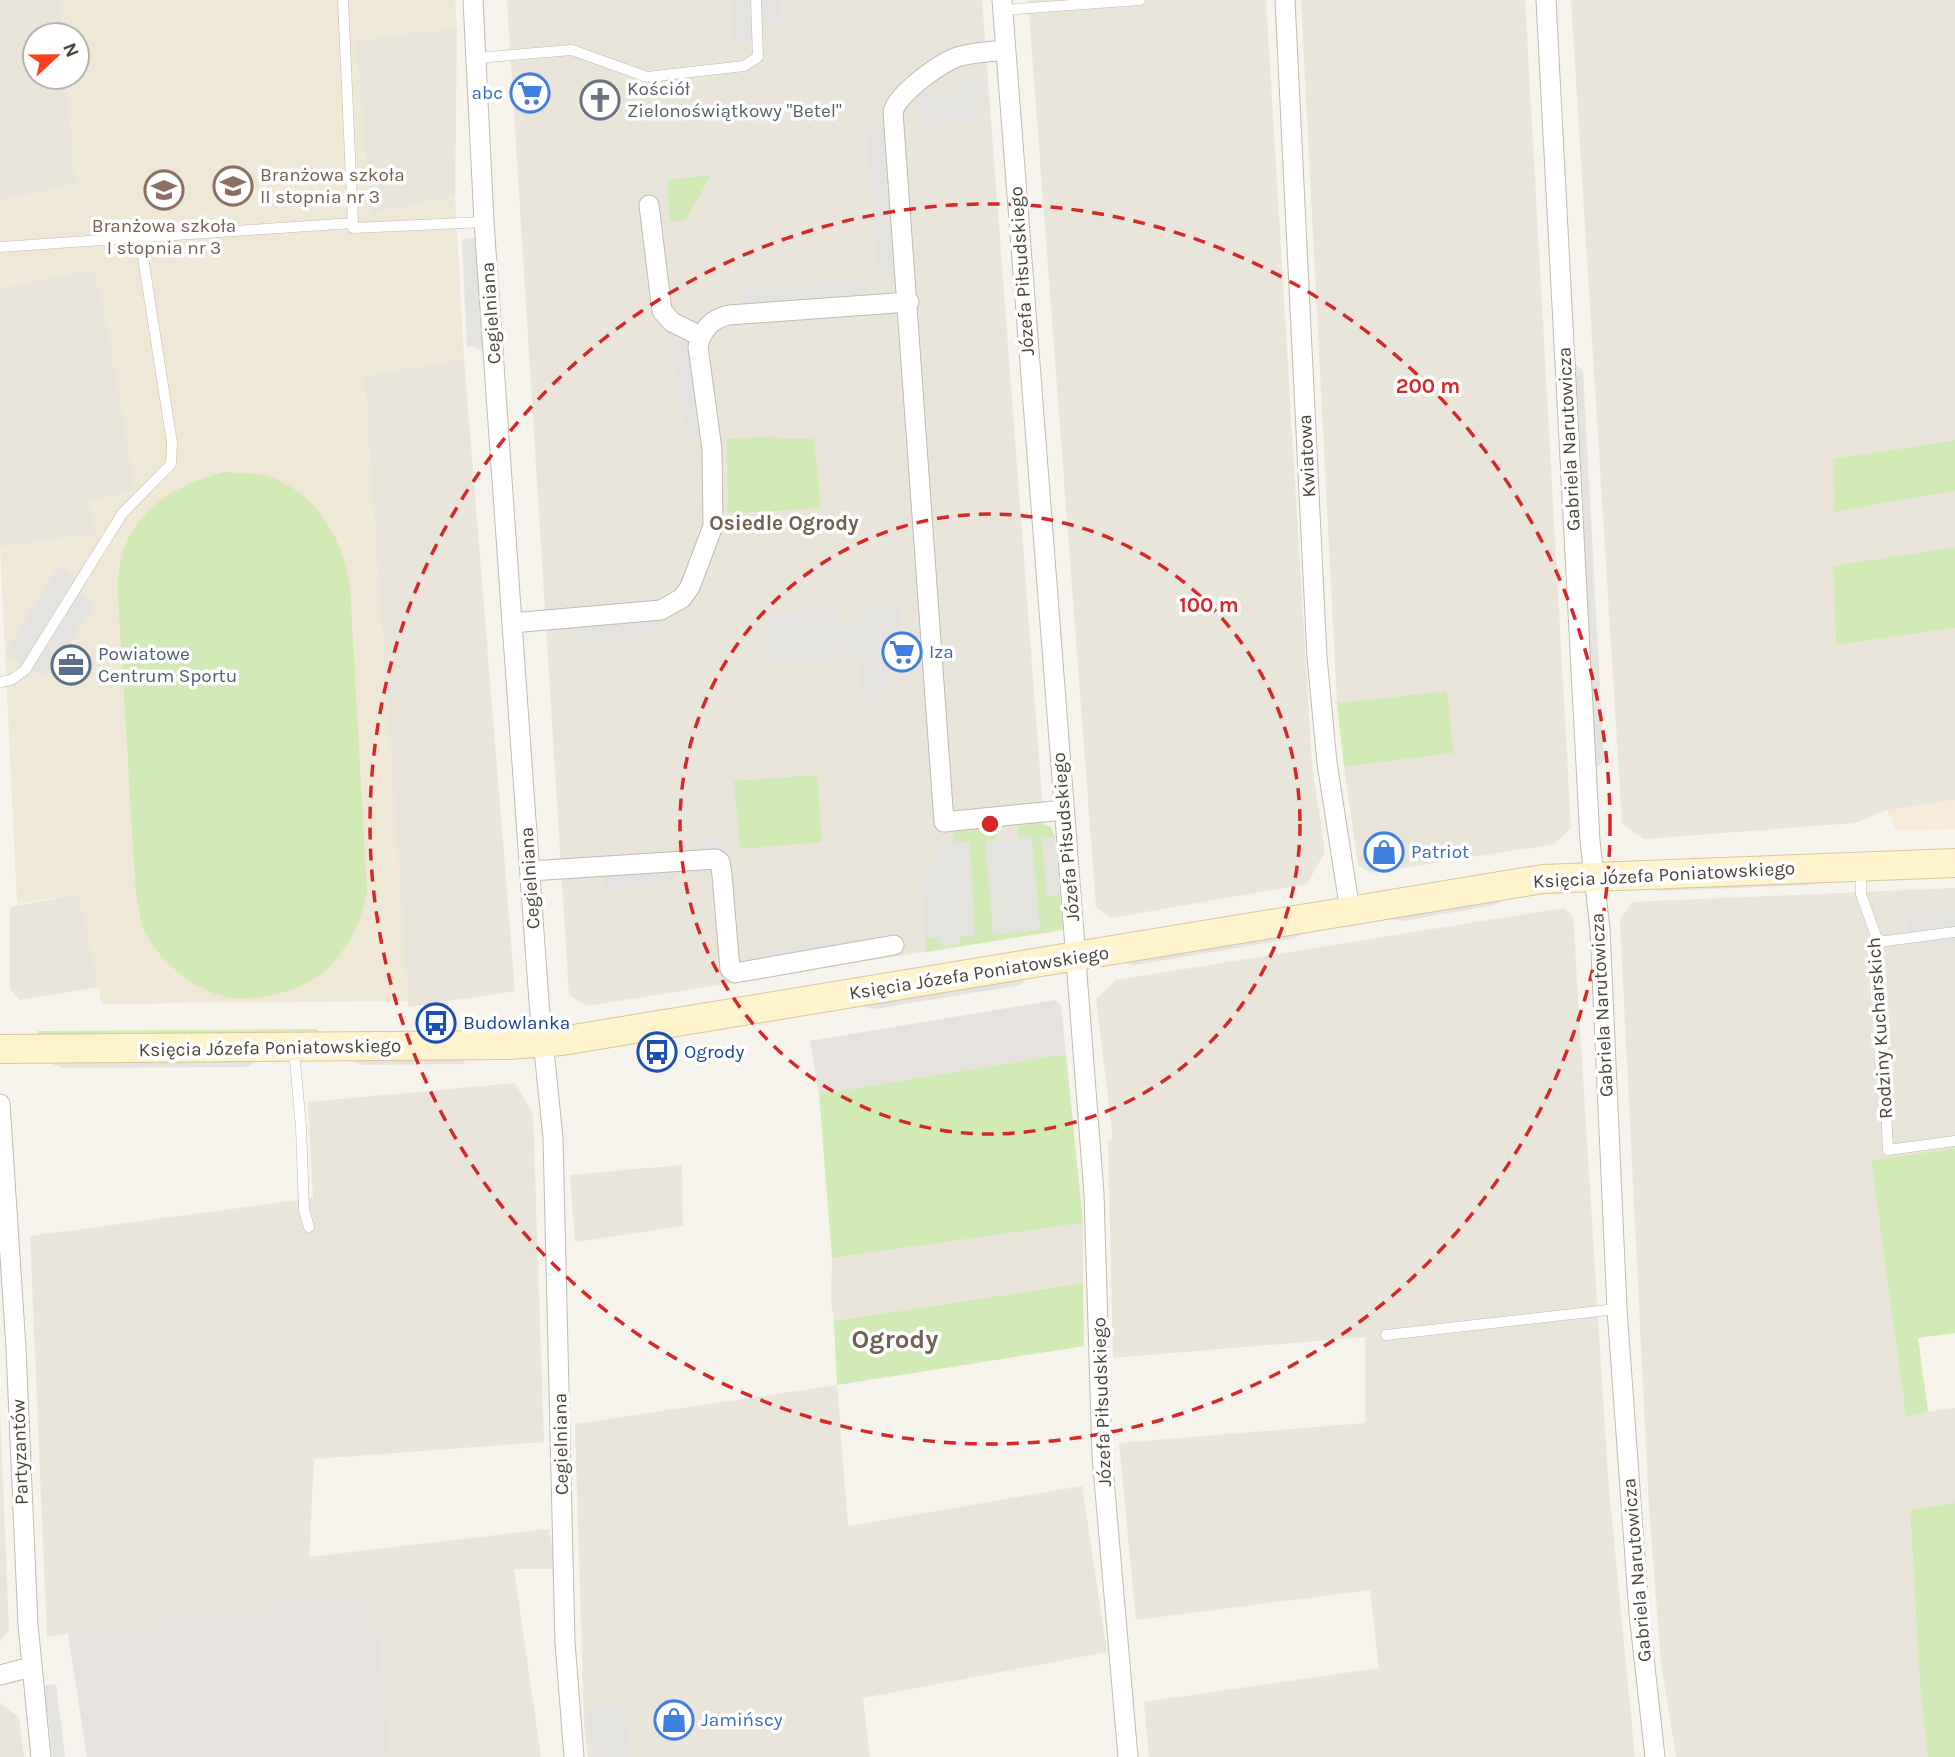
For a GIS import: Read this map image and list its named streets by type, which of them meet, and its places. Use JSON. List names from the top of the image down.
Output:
{
  "streets": {
    "street": [
      "Józefa Piłsudskiego",
      "Cegielniana",
      "Gabriela Narutowicza",
      "Kwiatowa",
      "Księcia Józefa Poniatowskiego",
      "Partyzantów"
    ],
    "lane": ["Rodziny Kucharskich"]
  },
  "crossings": [
    ["Józefa Piłsudskiego", "Księcia Józefa Poniatowskiego"],
    ["Cegielniana", "Księcia Józefa Poniatowskiego"],
    ["Gabriela Narutowicza", "Księcia Józefa Poniatowskiego"],
    ["Kwiatowa", "Księcia Józefa Poniatowskiego"],
    ["Księcia Józefa Poniatowskiego", "Rodziny Kucharskich"]
  ],
  "districts": ["Osiedle Ogrody", "Ogrody"],
  "places": {
    "supermarket": ["abc", "Iza"],
    "church": ["Kościół Zielonoświątkowy \"Betel\""],
    "school or university": ["Branżowa szkoła II stopnia nr 3", "Branżowa szkoła I stopnia nr 3"],
    "office": ["Powiatowe Centrum Sportu"],
    "shop": ["Patriot", "Jamińscy"],
    "bus stop": ["Budowlanka", "Ogrody"]
  },
  "north": "right",
  "rings": ["200 m", "100 m"]
}
